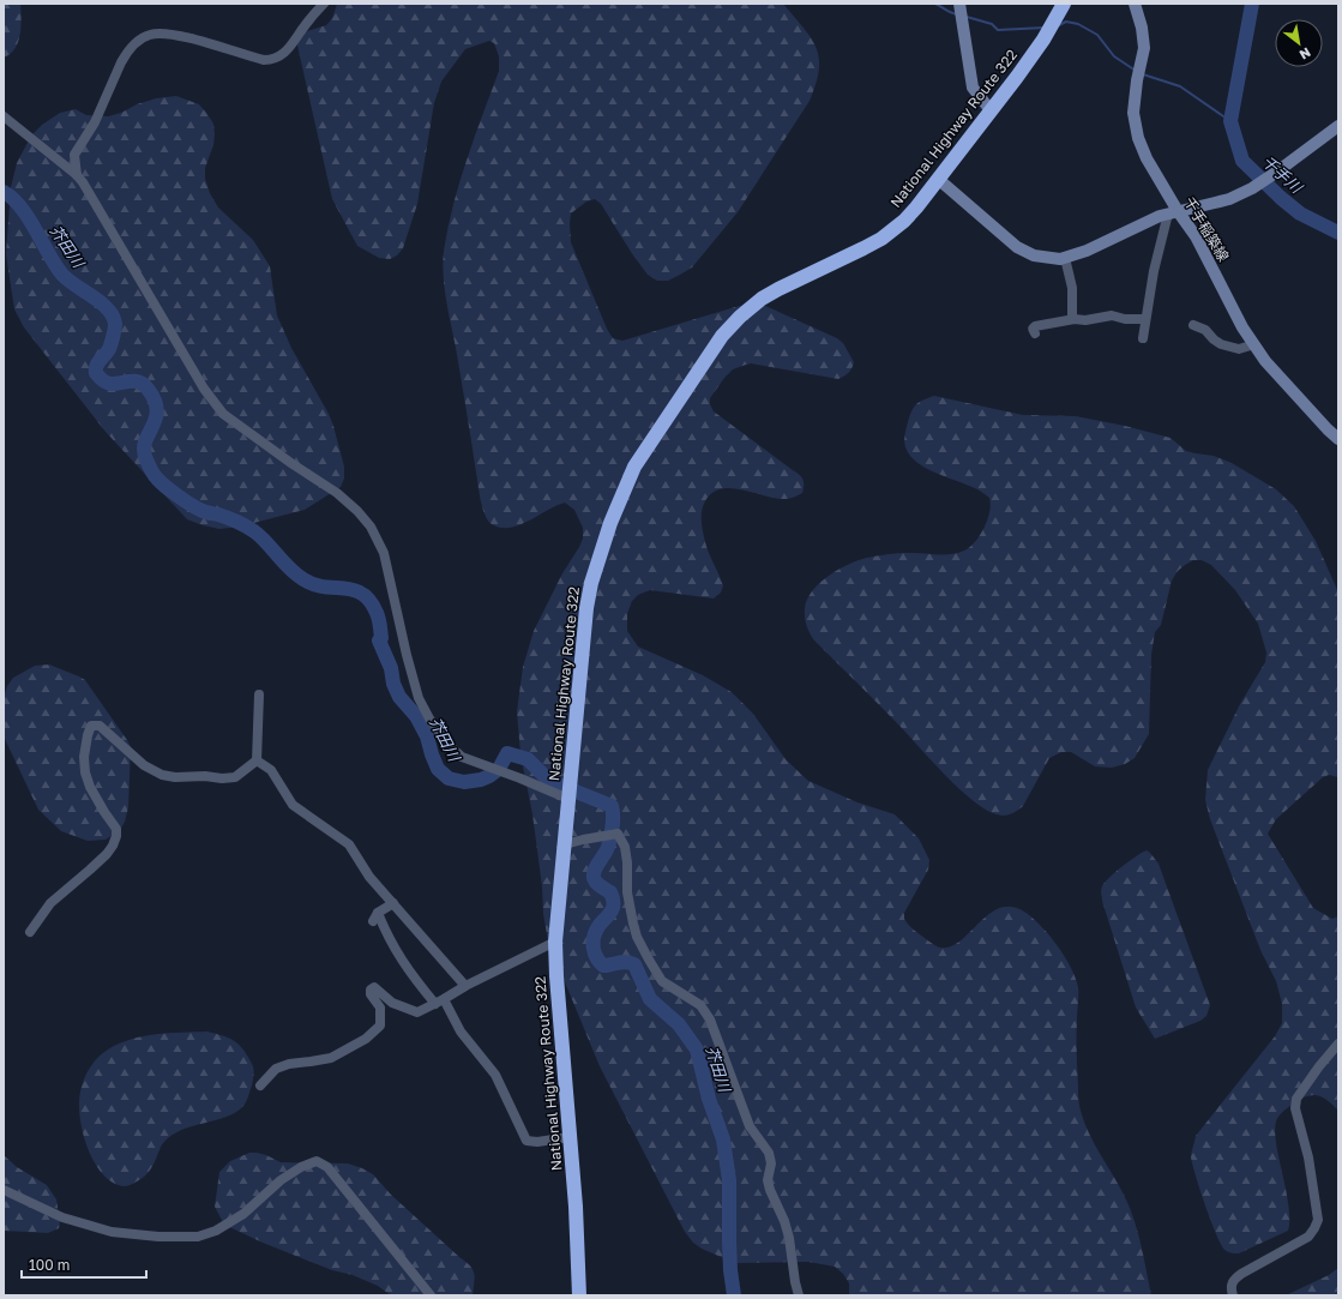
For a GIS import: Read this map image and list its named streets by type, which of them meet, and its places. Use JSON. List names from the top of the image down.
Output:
{
  "streets": {
    "highway": ["National Highway Route 322"],
    "main road": ["千手稲築線"]
  },
  "water": ["千手川", "芥田川"],
  "scale_bar": "100 m",
  "north": "bottom right"
}
